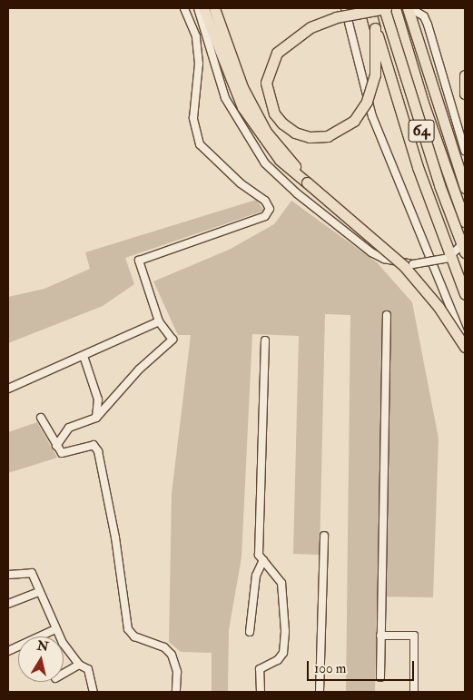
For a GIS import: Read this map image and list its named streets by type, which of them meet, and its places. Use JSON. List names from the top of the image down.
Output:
{
  "streets": {
    "highway": ["64"]
  },
  "scale_bar": "100 m",
  "north": "top"
}
